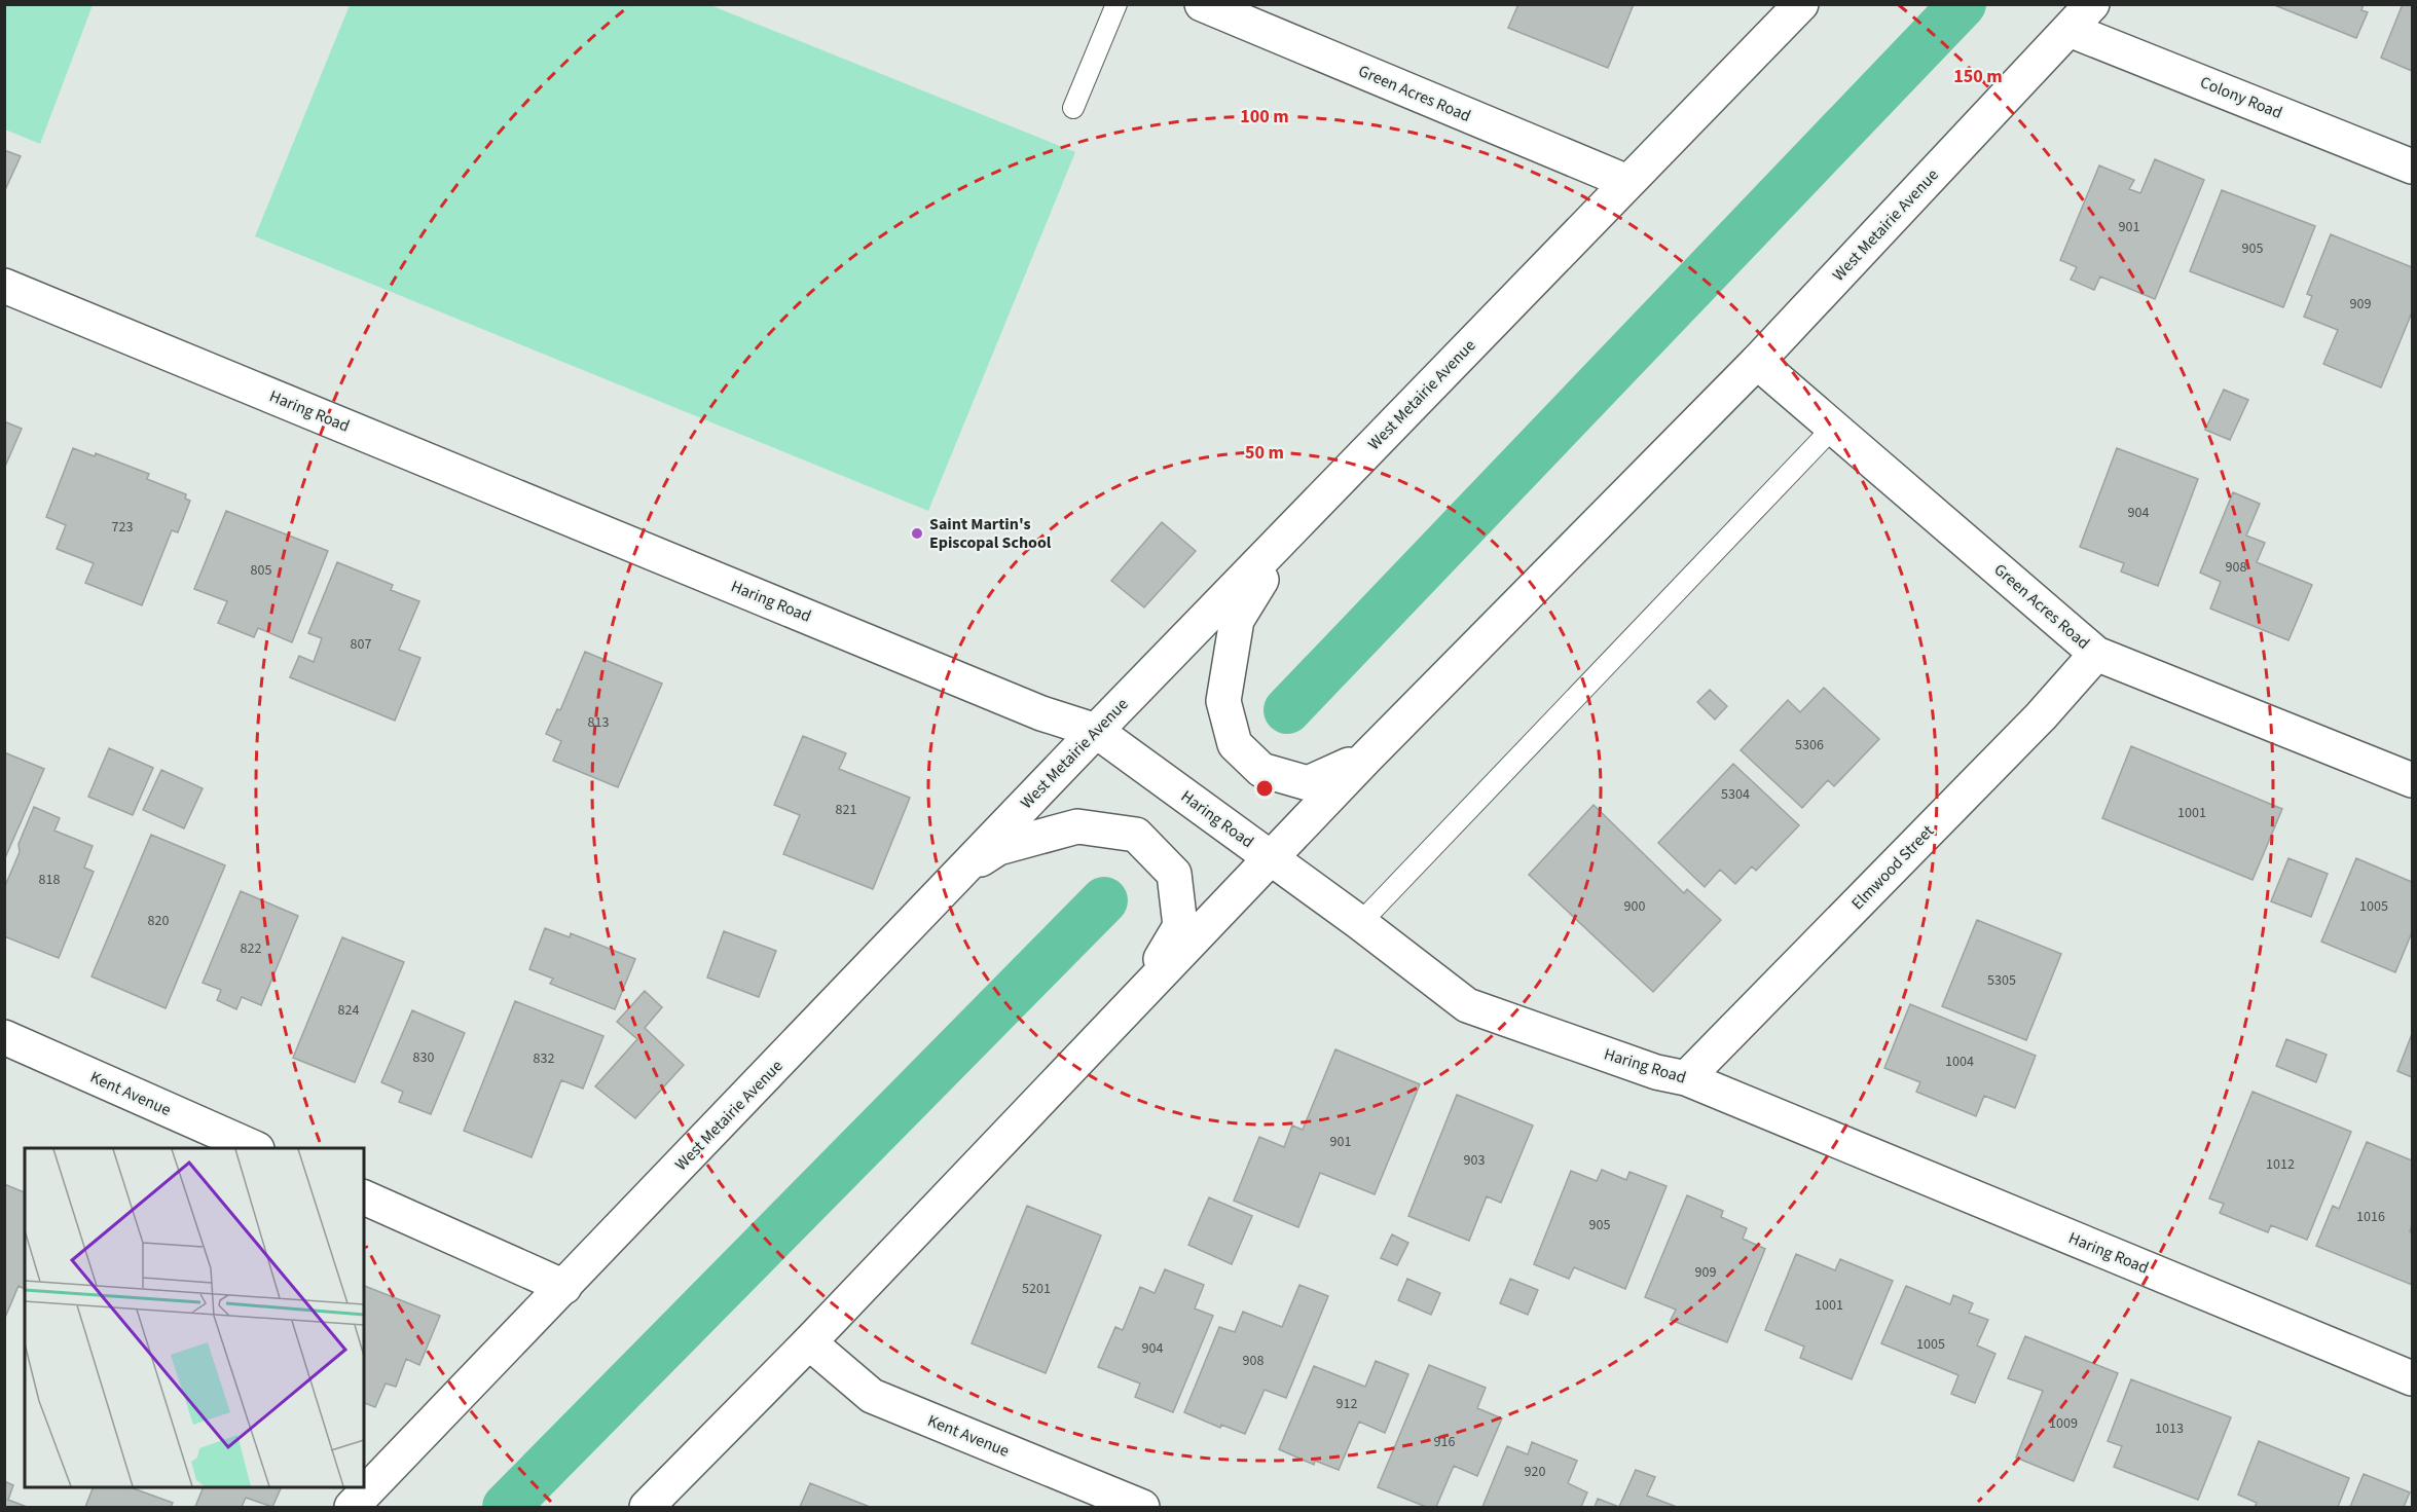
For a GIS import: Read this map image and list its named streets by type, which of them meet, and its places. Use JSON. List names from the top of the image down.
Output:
{
  "streets": {
    "street": [
      "Green Acres Road",
      "Colony Road",
      "West Metairie Avenue",
      "Haring Road",
      "Elmwood Street",
      "Kent Avenue"
    ]
  },
  "crossings": [
    ["Green Acres Road", "West Metairie Avenue"],
    ["Green Acres Road", "Elmwood Street"],
    ["Colony Road", "West Metairie Avenue"],
    ["West Metairie Avenue", "Haring Road"],
    ["West Metairie Avenue", "Kent Avenue"],
    ["Haring Road", "Elmwood Street"]
  ],
  "places": ["Saint Martin's Episcopal School"],
  "house_numbers": [
    "901",
    "905",
    "909",
    "904",
    "723",
    "908",
    "805",
    "807",
    "813",
    "5306",
    "5304",
    "821",
    "1001",
    "818",
    "900",
    "1005",
    "820",
    "822",
    "5305",
    "824",
    "830",
    "832",
    "1004",
    "901",
    "903",
    "1012",
    "1016",
    "905",
    "909",
    "5201",
    "1001",
    "1005",
    "904",
    "908",
    "912",
    "1009",
    "1013",
    "916",
    "920"
  ],
  "rings": ["150 m", "100 m", "50 m"]
}
